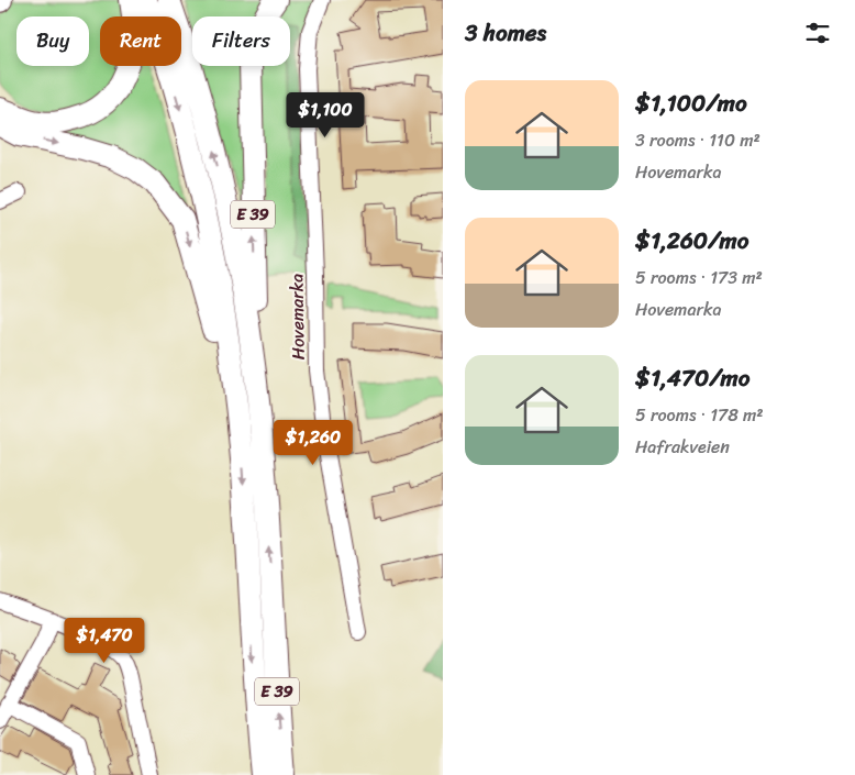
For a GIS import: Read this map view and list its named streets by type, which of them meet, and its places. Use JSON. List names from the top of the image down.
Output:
{
  "streets": {
    "highway": ["E 39"],
    "street": ["Hovemarka"]
  },
  "page": {
    "heading": "3 homes",
    "chip": ["Buy", "Rent", "Filters"],
    "list": [
      {
        "name": "$1,100/mo",
        "note": "3 rooms · 110 m² · Hovemarka"
      },
      {
        "name": "$1,260/mo",
        "note": "5 rooms · 173 m² · Hovemarka"
      },
      {
        "name": "$1,470/mo",
        "note": "5 rooms · 178 m² · Hafrakveien"
      }
    ],
    "price": ["$1,100", "$1,260", "$1,470"]
  }
}
